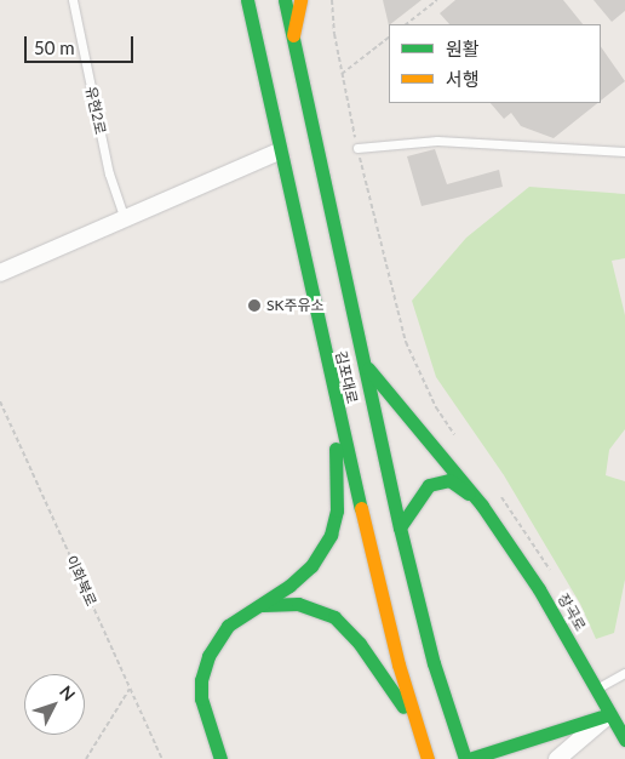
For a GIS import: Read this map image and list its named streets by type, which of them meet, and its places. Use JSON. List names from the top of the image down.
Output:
{
  "streets": {
    "main road": ["김포대로", "장곡로"],
    "lane": ["유현2로"],
    "path": ["이화북로"]
  },
  "places": ["SK주유소"],
  "legend": ["원활", "서행"],
  "scale_bar": "50 m",
  "north": "top right"
}
